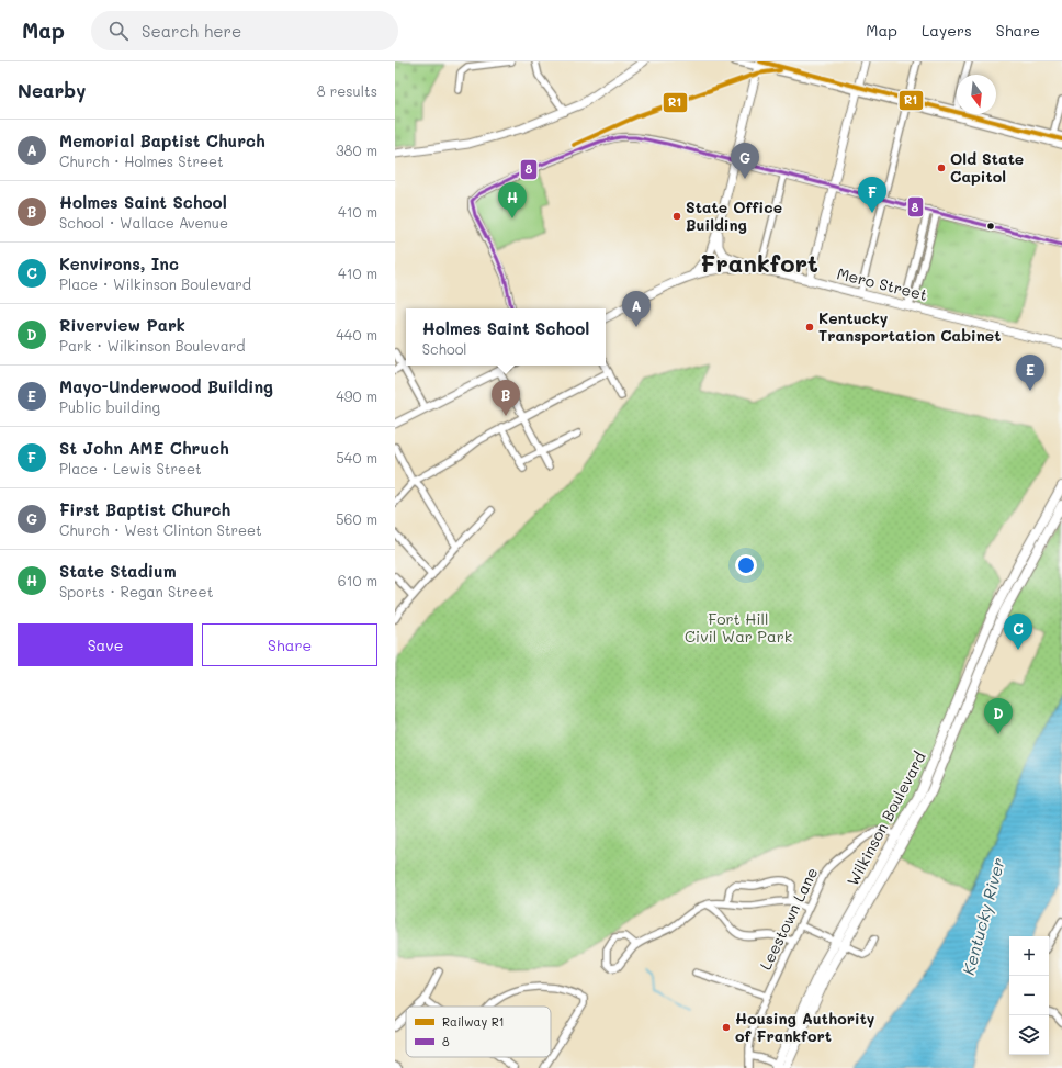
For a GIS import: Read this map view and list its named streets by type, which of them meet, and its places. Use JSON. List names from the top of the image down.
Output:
{
  "streets": {
    "highway": ["Wilkinson Boulevard"],
    "main road": ["Mero Street"],
    "street": ["Leestown Lane"]
  },
  "crossings": [
    ["Wilkinson Boulevard", "Leestown Lane"]
  ],
  "districts": ["Frankfort"],
  "water": ["Kentucky River"],
  "parks": ["Fort Hill Civil War Park"],
  "places": [
    "Old State Capitol",
    "State Office Building",
    "Kentucky Transportation Cabinet",
    "Housing Authority of Frankfort"
  ],
  "lines": ["rail line R1", "transit line 8"],
  "legend": ["Railway R1", "8"],
  "north": "bottom",
  "page": {
    "header": "Map",
    "search": "Search here",
    "nav": ["Map", "Layers", "Share"],
    "heading": ["Nearby", "8 results"],
    "list": [
      {
        "mark": "A",
        "name": "Memorial Baptist Church",
        "note": "Church · Holmes Street",
        "value": "380 m"
      },
      {
        "mark": "B",
        "name": "Holmes Saint School",
        "note": "School · Wallace Avenue",
        "value": "410 m"
      },
      {
        "mark": "C",
        "name": "Kenvirons, Inc",
        "note": "Place · Wilkinson Boulevard",
        "value": "410 m"
      },
      {
        "mark": "D",
        "name": "Riverview Park",
        "note": "Park · Wilkinson Boulevard",
        "value": "440 m"
      },
      {
        "mark": "E",
        "name": "Mayo-Underwood Building",
        "note": "Public building",
        "value": "490 m"
      },
      {
        "mark": "F",
        "name": "St John AME Chruch",
        "note": "Place · Lewis Street",
        "value": "540 m"
      },
      {
        "mark": "G",
        "name": "First Baptist Church",
        "note": "Church · West Clinton Street",
        "value": "560 m"
      },
      {
        "mark": "H",
        "name": "State Stadium",
        "note": "Sports · Regan Street",
        "value": "610 m"
      }
    ],
    "pins": [
      "G",
      "F",
      "H",
      "A",
      "E",
      "B",
      "C",
      "D"
    ],
    "popup": ["Holmes Saint School", "School"],
    "buttons": ["Save", "Share"],
    "map_buttons": ["+", "−"]
  }
}
